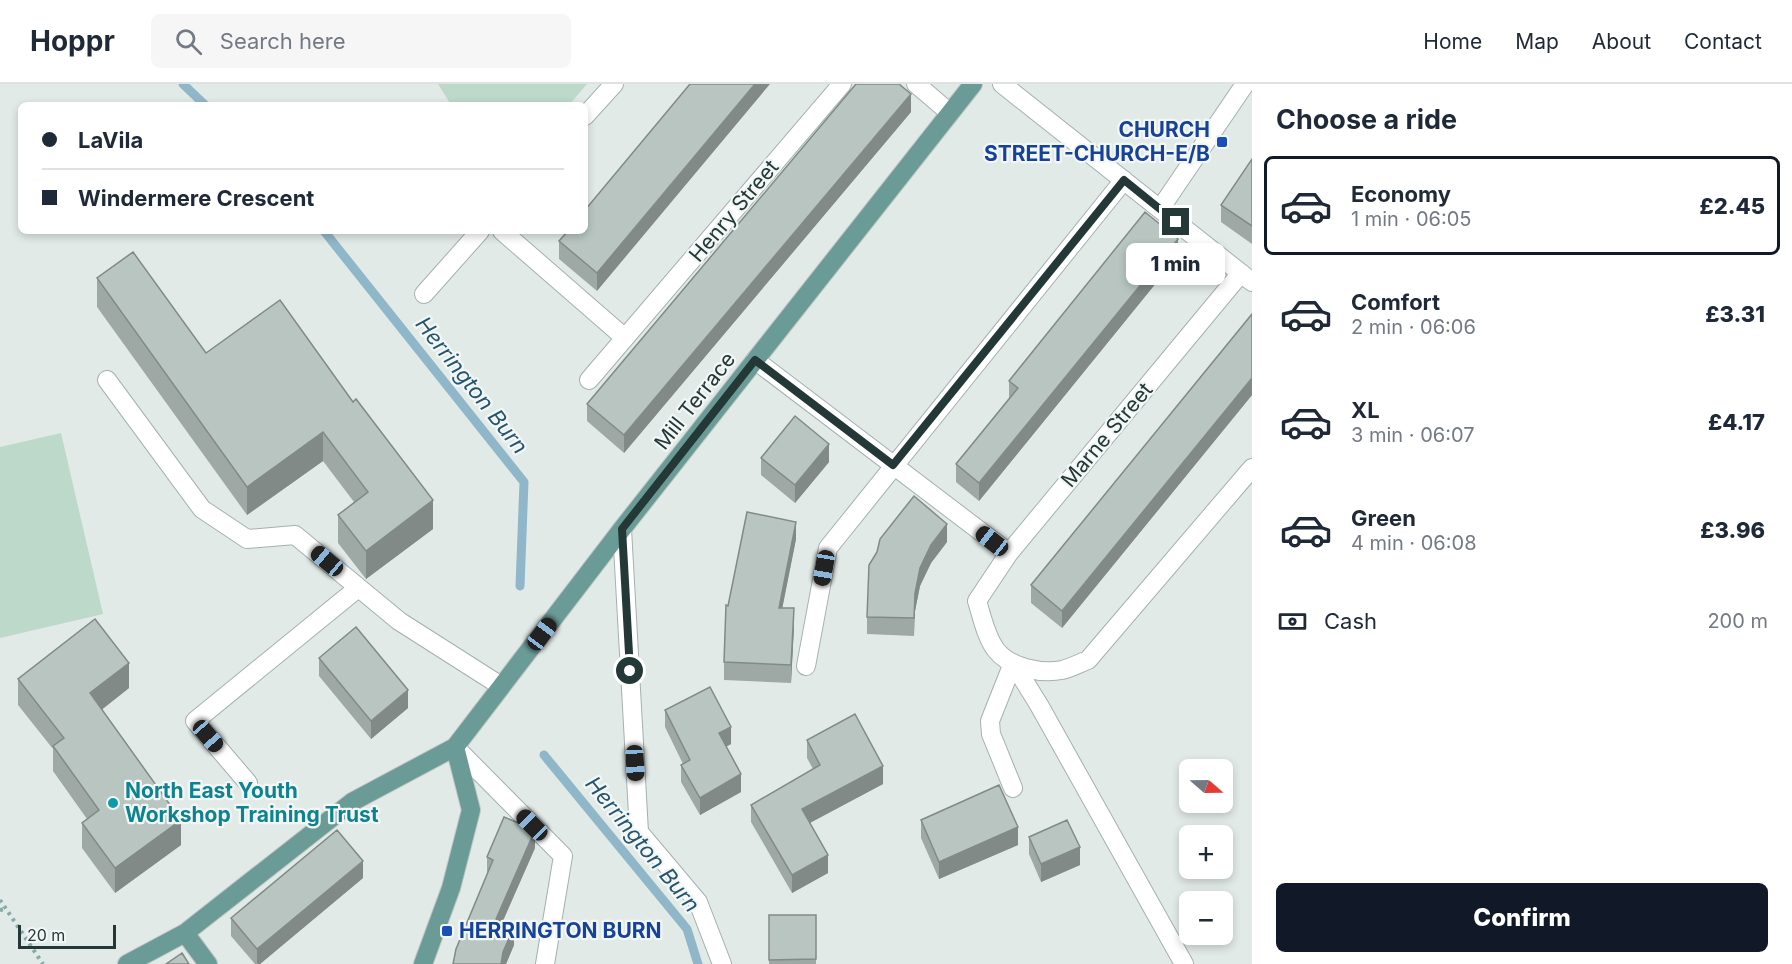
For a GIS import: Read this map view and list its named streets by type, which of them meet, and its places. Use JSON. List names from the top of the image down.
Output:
{
  "streets": {
    "main road": ["Mill Terrace"],
    "street": ["Henry Street", "Marne Street"]
  },
  "water": ["Herrington Burn"],
  "places": {
    "transit": ["CHURCH STREET-CHURCH-E/B", "HERRINGTON BURN"],
    "other": ["North East Youth Workshop Training Trust"]
  },
  "scale_bar": "20 m",
  "north": "right",
  "page": {
    "header": "Hoppr",
    "search": "Search here",
    "nav": [
      "Home",
      "Map",
      "About",
      "Contact"
    ],
    "heading": "Choose a ride",
    "banner": ["LaVila", "Windermere Crescent"],
    "list": [
      {
        "name": "Economy",
        "note": "1 min · 06:05",
        "value": "£2.45"
      },
      {
        "name": "Comfort",
        "note": "2 min · 06:06",
        "value": "£3.31"
      },
      {
        "name": "XL",
        "note": "3 min · 06:07",
        "value": "£4.17"
      },
      {
        "name": "Green",
        "note": "4 min · 06:08",
        "value": "£3.96"
      }
    ],
    "bubble": "1 min",
    "pay": ["Cash", "200 m"],
    "map_buttons": ["+", "−"],
    "buttons": "Confirm",
    "scale": "20 m"
  }
}
